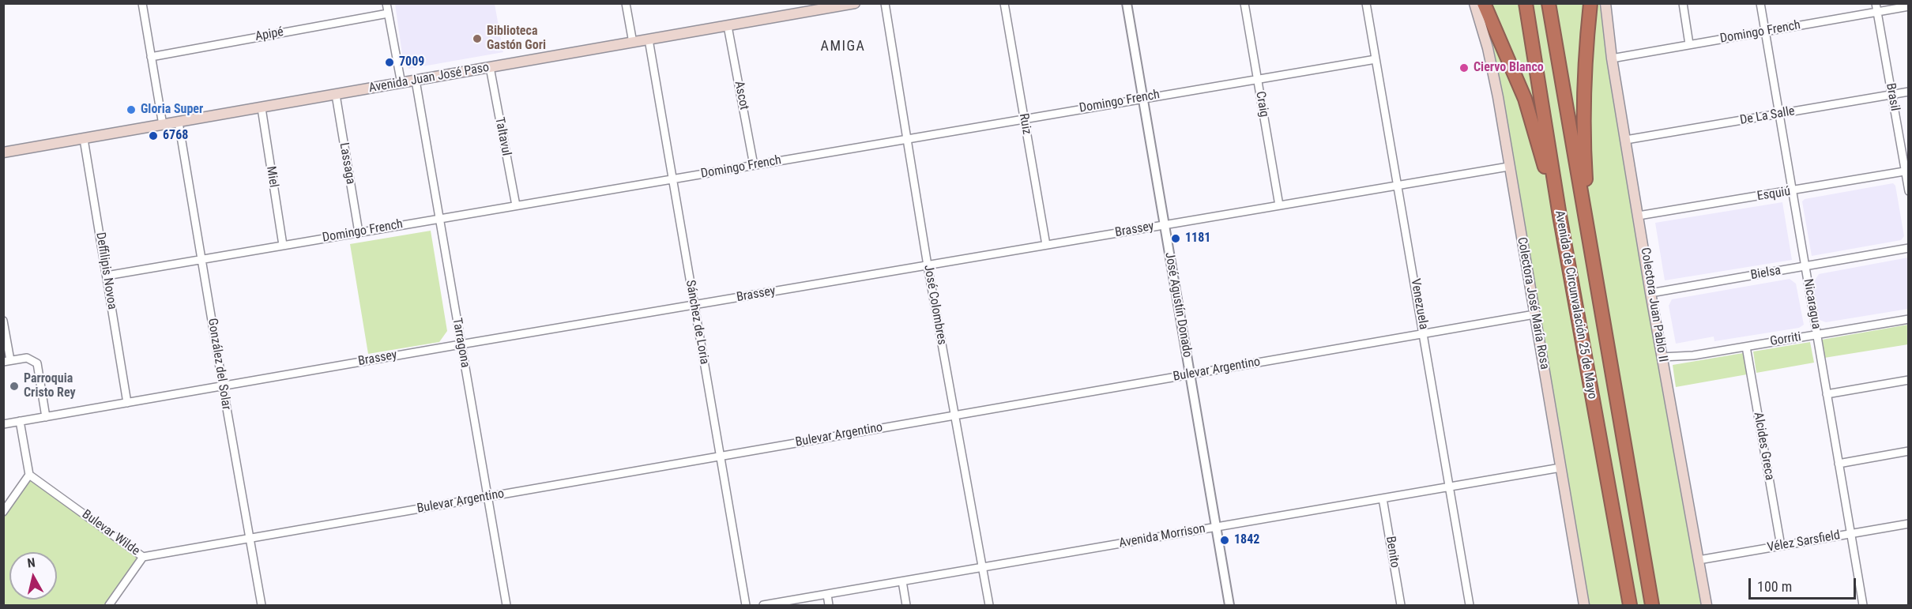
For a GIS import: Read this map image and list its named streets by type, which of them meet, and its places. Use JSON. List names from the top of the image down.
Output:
{
  "streets": {
    "highway": ["Avenida de Circunvalación 25 de Mayo"],
    "main road": ["Avenida Juan José Paso", "Colectora José María Rosa", "Colectora Juan Pablo II"],
    "street": [
      "Domingo French",
      "Apipé",
      "Ascot",
      "Brasil",
      "Craig",
      "De La Salle",
      "Ruiz",
      "Taltavul",
      "Lassaga",
      "Miel",
      "Esquiú",
      "Brassey",
      "Deffilipis Novoa",
      "Bielsa",
      "Venezuela",
      "Nicaragua",
      "José Colombres",
      "José Agustín Donado",
      "Sánchez de Loria",
      "Gorriti",
      "Tarragona",
      "González del Solar",
      "Bulevar Argentino",
      "Alcides Greca",
      "Bulevar Wilde",
      "Avenida Morrison",
      "Vélez Sarsfield",
      "Benito"
    ]
  },
  "crossings": [
    ["Domingo French", "Ascot"],
    ["Domingo French", "Brasil"],
    ["Domingo French", "Craig"],
    ["Domingo French", "Ruiz"],
    ["Domingo French", "Taltavul"],
    ["Domingo French", "Lassaga"],
    ["Domingo French", "Miel"],
    ["Domingo French", "Deffilipis Novoa"],
    ["Domingo French", "Venezuela"],
    ["Domingo French", "Nicaragua"],
    ["Domingo French", "José Colombres"],
    ["Domingo French", "José Agustín Donado"],
    ["Domingo French", "Colectora Juan Pablo II"],
    ["Domingo French", "Sánchez de Loria"],
    ["Domingo French", "Tarragona"],
    ["Domingo French", "González del Solar"],
    ["Avenida Juan José Paso", "Ascot"],
    ["Avenida Juan José Paso", "Taltavul"],
    ["Avenida Juan José Paso", "Lassaga"],
    ["Avenida Juan José Paso", "Miel"],
    ["Avenida Juan José Paso", "Deffilipis Novoa"],
    ["Avenida Juan José Paso", "Sánchez de Loria"],
    ["Avenida Juan José Paso", "Tarragona"],
    ["Avenida Juan José Paso", "González del Solar"],
    ["Brasil", "De La Salle"],
    ["Brasil", "Esquiú"],
    ["Craig", "Brassey"],
    ["De La Salle", "Nicaragua"],
    ["De La Salle", "Colectora Juan Pablo II"],
    ["Ruiz", "Brassey"],
    ["Esquiú", "Nicaragua"],
    ["Esquiú", "Colectora Juan Pablo II"],
    ["Brassey", "Deffilipis Novoa"],
    ["Brassey", "Colectora José María Rosa"],
    ["Brassey", "Venezuela"],
    ["Brassey", "José Colombres"],
    ["Brassey", "José Agustín Donado"],
    ["Brassey", "Sánchez de Loria"],
    ["Brassey", "Tarragona"],
    ["Brassey", "González del Solar"],
    ["Bielsa", "Nicaragua"],
    ["Bielsa", "Colectora Juan Pablo II"],
    ["Colectora José María Rosa", "Bulevar Argentino"],
    ["Colectora José María Rosa", "Avenida Morrison"],
    ["Venezuela", "Bulevar Argentino"],
    ["Venezuela", "Avenida Morrison"],
    ["Nicaragua", "Gorriti"],
    ["Nicaragua", "Vélez Sarsfield"],
    ["José Colombres", "Bulevar Argentino"],
    ["José Colombres", "Avenida Morrison"],
    ["José Agustín Donado", "Bulevar Argentino"],
    ["José Agustín Donado", "Avenida Morrison"],
    ["Colectora Juan Pablo II", "Gorriti"],
    ["Colectora Juan Pablo II", "Vélez Sarsfield"],
    ["Sánchez de Loria", "Bulevar Argentino"],
    ["Gorriti", "Alcides Greca"],
    ["Tarragona", "Bulevar Argentino"],
    ["González del Solar", "Bulevar Argentino"],
    ["Bulevar Argentino", "Bulevar Wilde"],
    ["Alcides Greca", "Vélez Sarsfield"],
    ["Avenida Morrison", "Benito"]
  ],
  "districts": ["AMIGA"],
  "places": [
    "Biblioteca Gastón Gori",
    "7009",
    "Ciervo Blanco",
    "Gloria Super",
    "6768",
    "1181",
    "Parroquia Cristo Rey",
    "1842"
  ],
  "scale_bar": "100 m",
  "north": "top"
}
